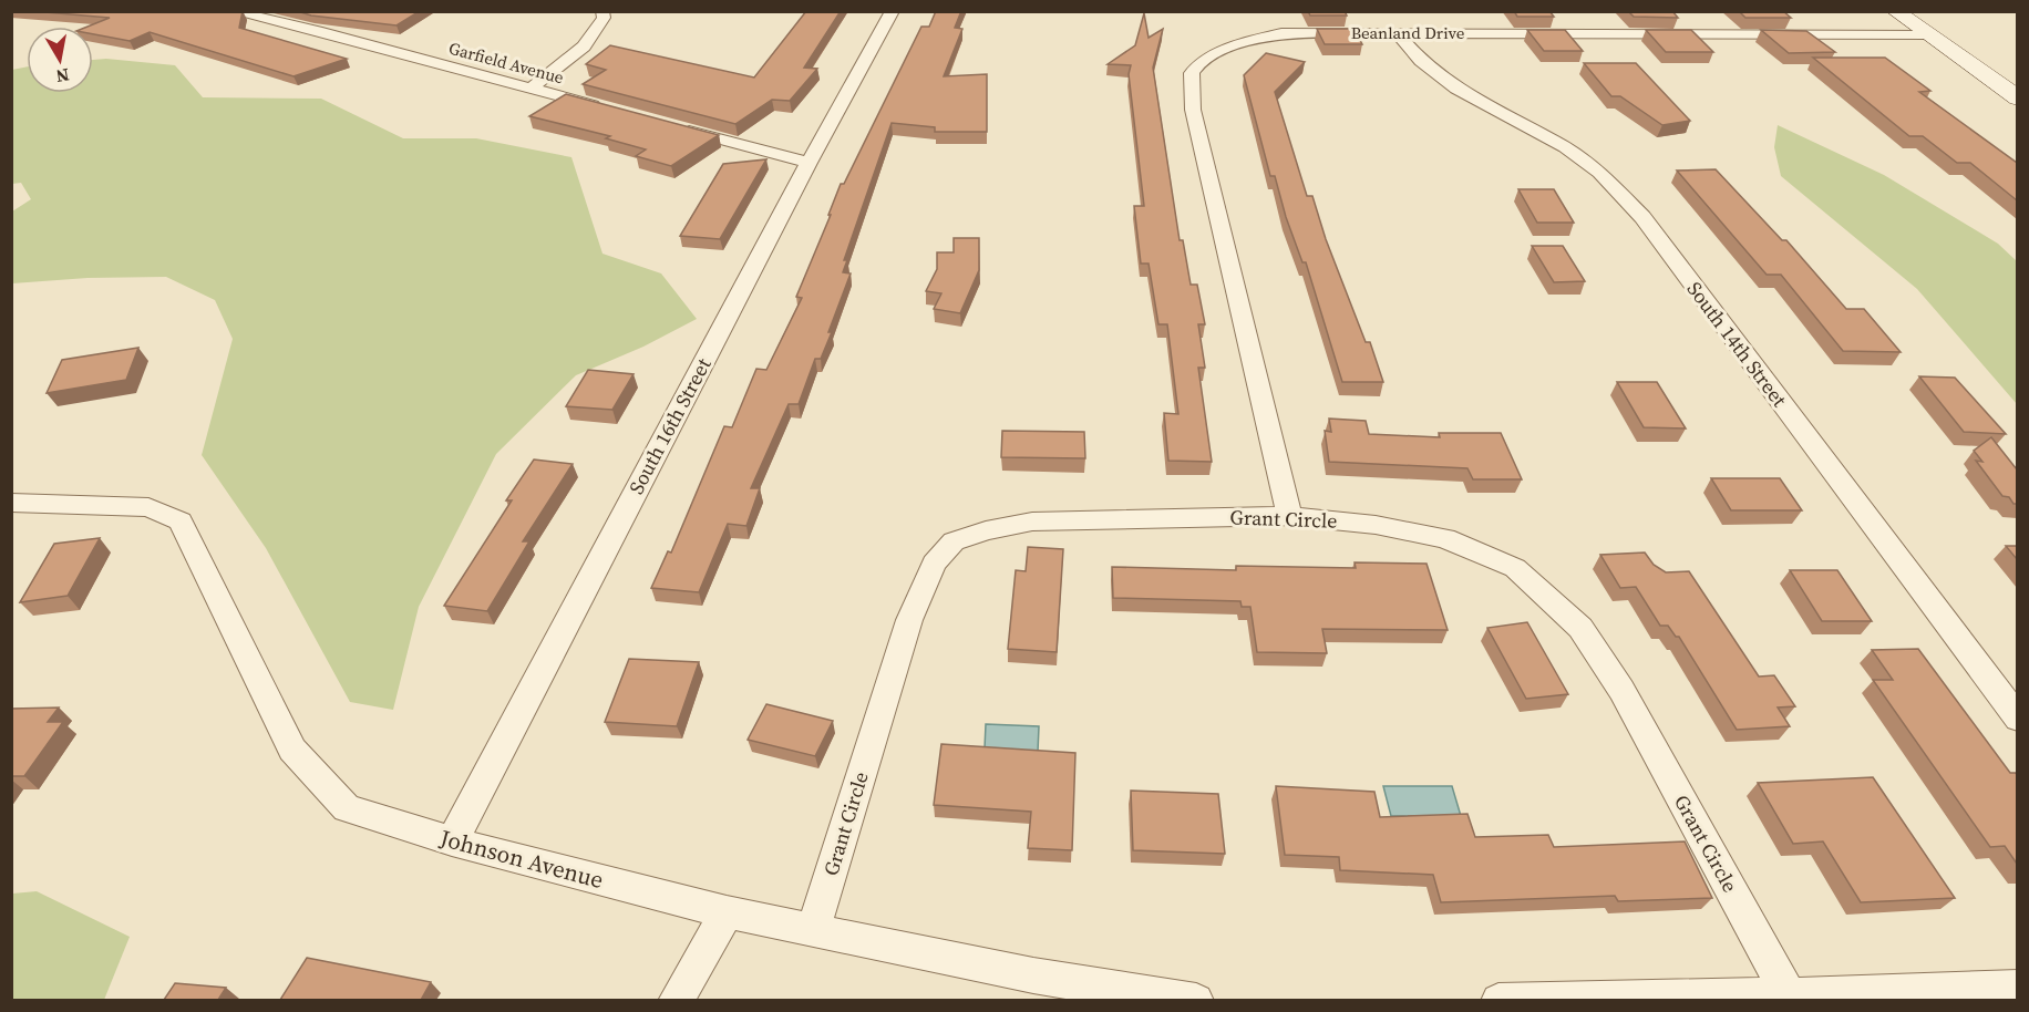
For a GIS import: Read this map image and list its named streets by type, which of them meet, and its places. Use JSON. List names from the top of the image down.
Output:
{
  "streets": {
    "street": [
      "Beanland Drive",
      "Garfield Avenue",
      "South 14th Street",
      "South 16th Street",
      "Grant Circle",
      "Johnson Avenue"
    ]
  },
  "crossings": [
    ["Beanland Drive", "South 14th Street"],
    ["Beanland Drive", "Grant Circle"],
    ["South 16th Street", "Johnson Avenue"],
    ["Grant Circle", "Johnson Avenue"]
  ],
  "north": "bottom"
}
